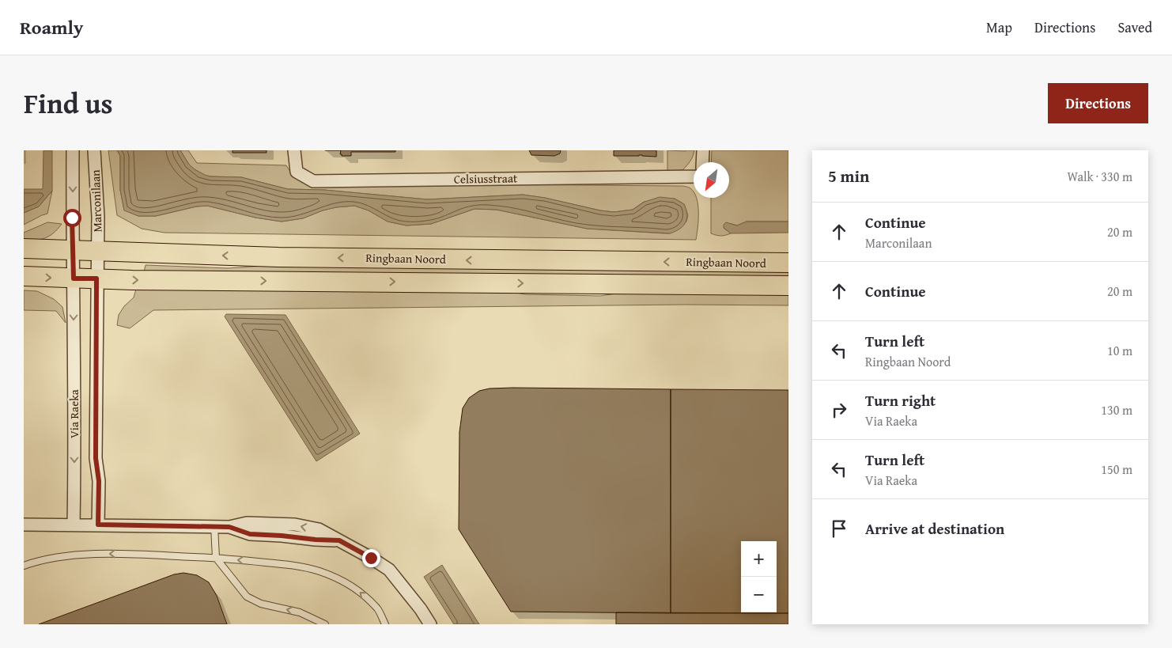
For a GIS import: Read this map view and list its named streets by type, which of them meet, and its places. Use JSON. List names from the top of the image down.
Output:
{
  "streets": {
    "main road": ["Ringbaan Noord"],
    "street": ["Celsiusstraat", "Marconilaan", "Via Raeka"]
  },
  "crossings": [
    ["Marconilaan", "Ringbaan Noord"],
    ["Marconilaan", "Via Raeka"],
    ["Ringbaan Noord", "Via Raeka"]
  ],
  "north": "bottom left",
  "page": {
    "header": "Roamly",
    "nav": ["Map", "Directions", "Saved"],
    "title": "Find us",
    "buttons": "Directions",
    "heading": ["5 min", "Walk · 330 m"],
    "list": [
      ["Continue", "Marconilaan", "20 m"],
      ["Continue", "20 m"],
      ["Turn left", "Ringbaan Noord", "10 m"],
      ["Turn right", "Via Raeka", "130 m"],
      ["Turn left", "Via Raeka", "150 m"],
      "Arrive at destination"
    ],
    "map_buttons": ["+", "−"]
  }
}
